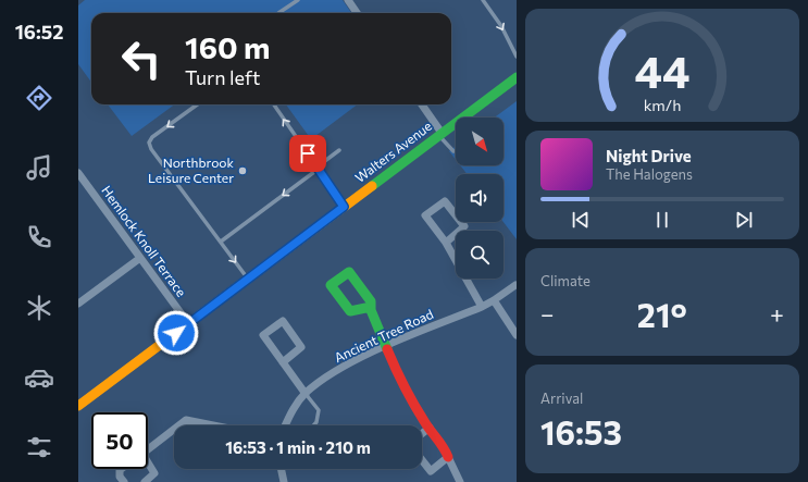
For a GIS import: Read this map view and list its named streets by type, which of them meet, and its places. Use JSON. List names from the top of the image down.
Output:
{
  "streets": {
    "main road": ["Walters Avenue"],
    "street": ["Hemlock Knoll Terrace", "Ancient Tree Road"]
  },
  "crossings": [
    ["Walters Avenue", "Hemlock Knoll Terrace"]
  ],
  "places": ["Northbrook Leisure Center"],
  "north": "bottom right",
  "page": {
    "tabs": "16:52",
    "turn": ["160 m", "Turn left"],
    "song": ["Night Drive", "The Halogens"],
    "tile": [
      "Climate",
      ["Arrival", "16:53"]
    ],
    "heat": ["−", "21°", "+"],
    "limit": "50",
    "trip": "16:53 · 1 min · 210 m",
    "gauge": ["44", "km/h"]
  }
}
